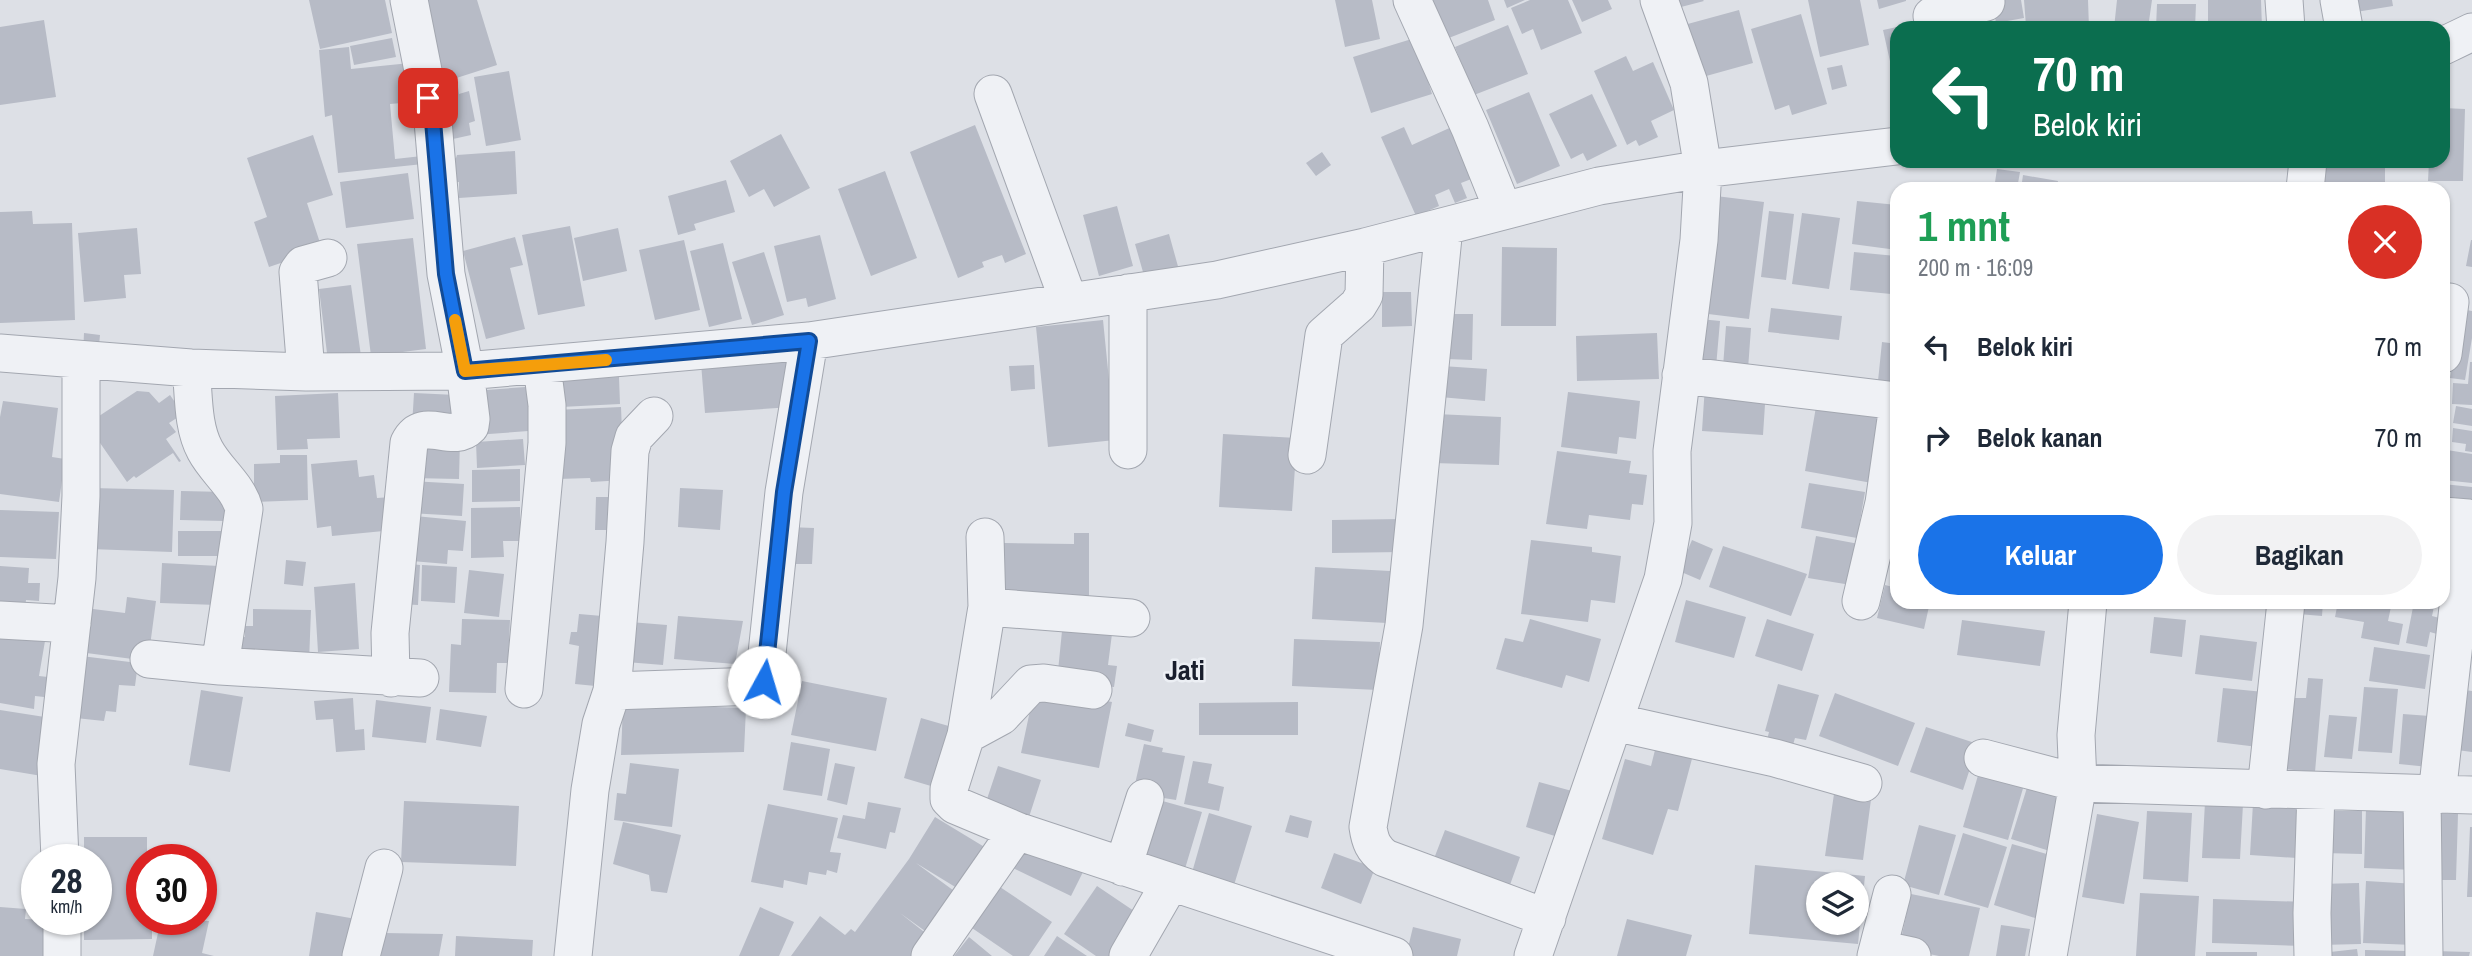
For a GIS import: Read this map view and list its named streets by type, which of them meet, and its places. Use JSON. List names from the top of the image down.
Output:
{
  "districts": ["Jati"],
  "page": {
    "turn": ["70 m", "Belok kiri"],
    "heading": ["1 mnt", "200 m · 16:09"],
    "list": [
      {
        "name": "Belok kiri",
        "value": "70 m"
      },
      {
        "name": "Belok kanan",
        "value": "70 m"
      }
    ],
    "buttons": ["Keluar", "Bagikan"],
    "speed": "28 km/h",
    "limit": "30"
  }
}
